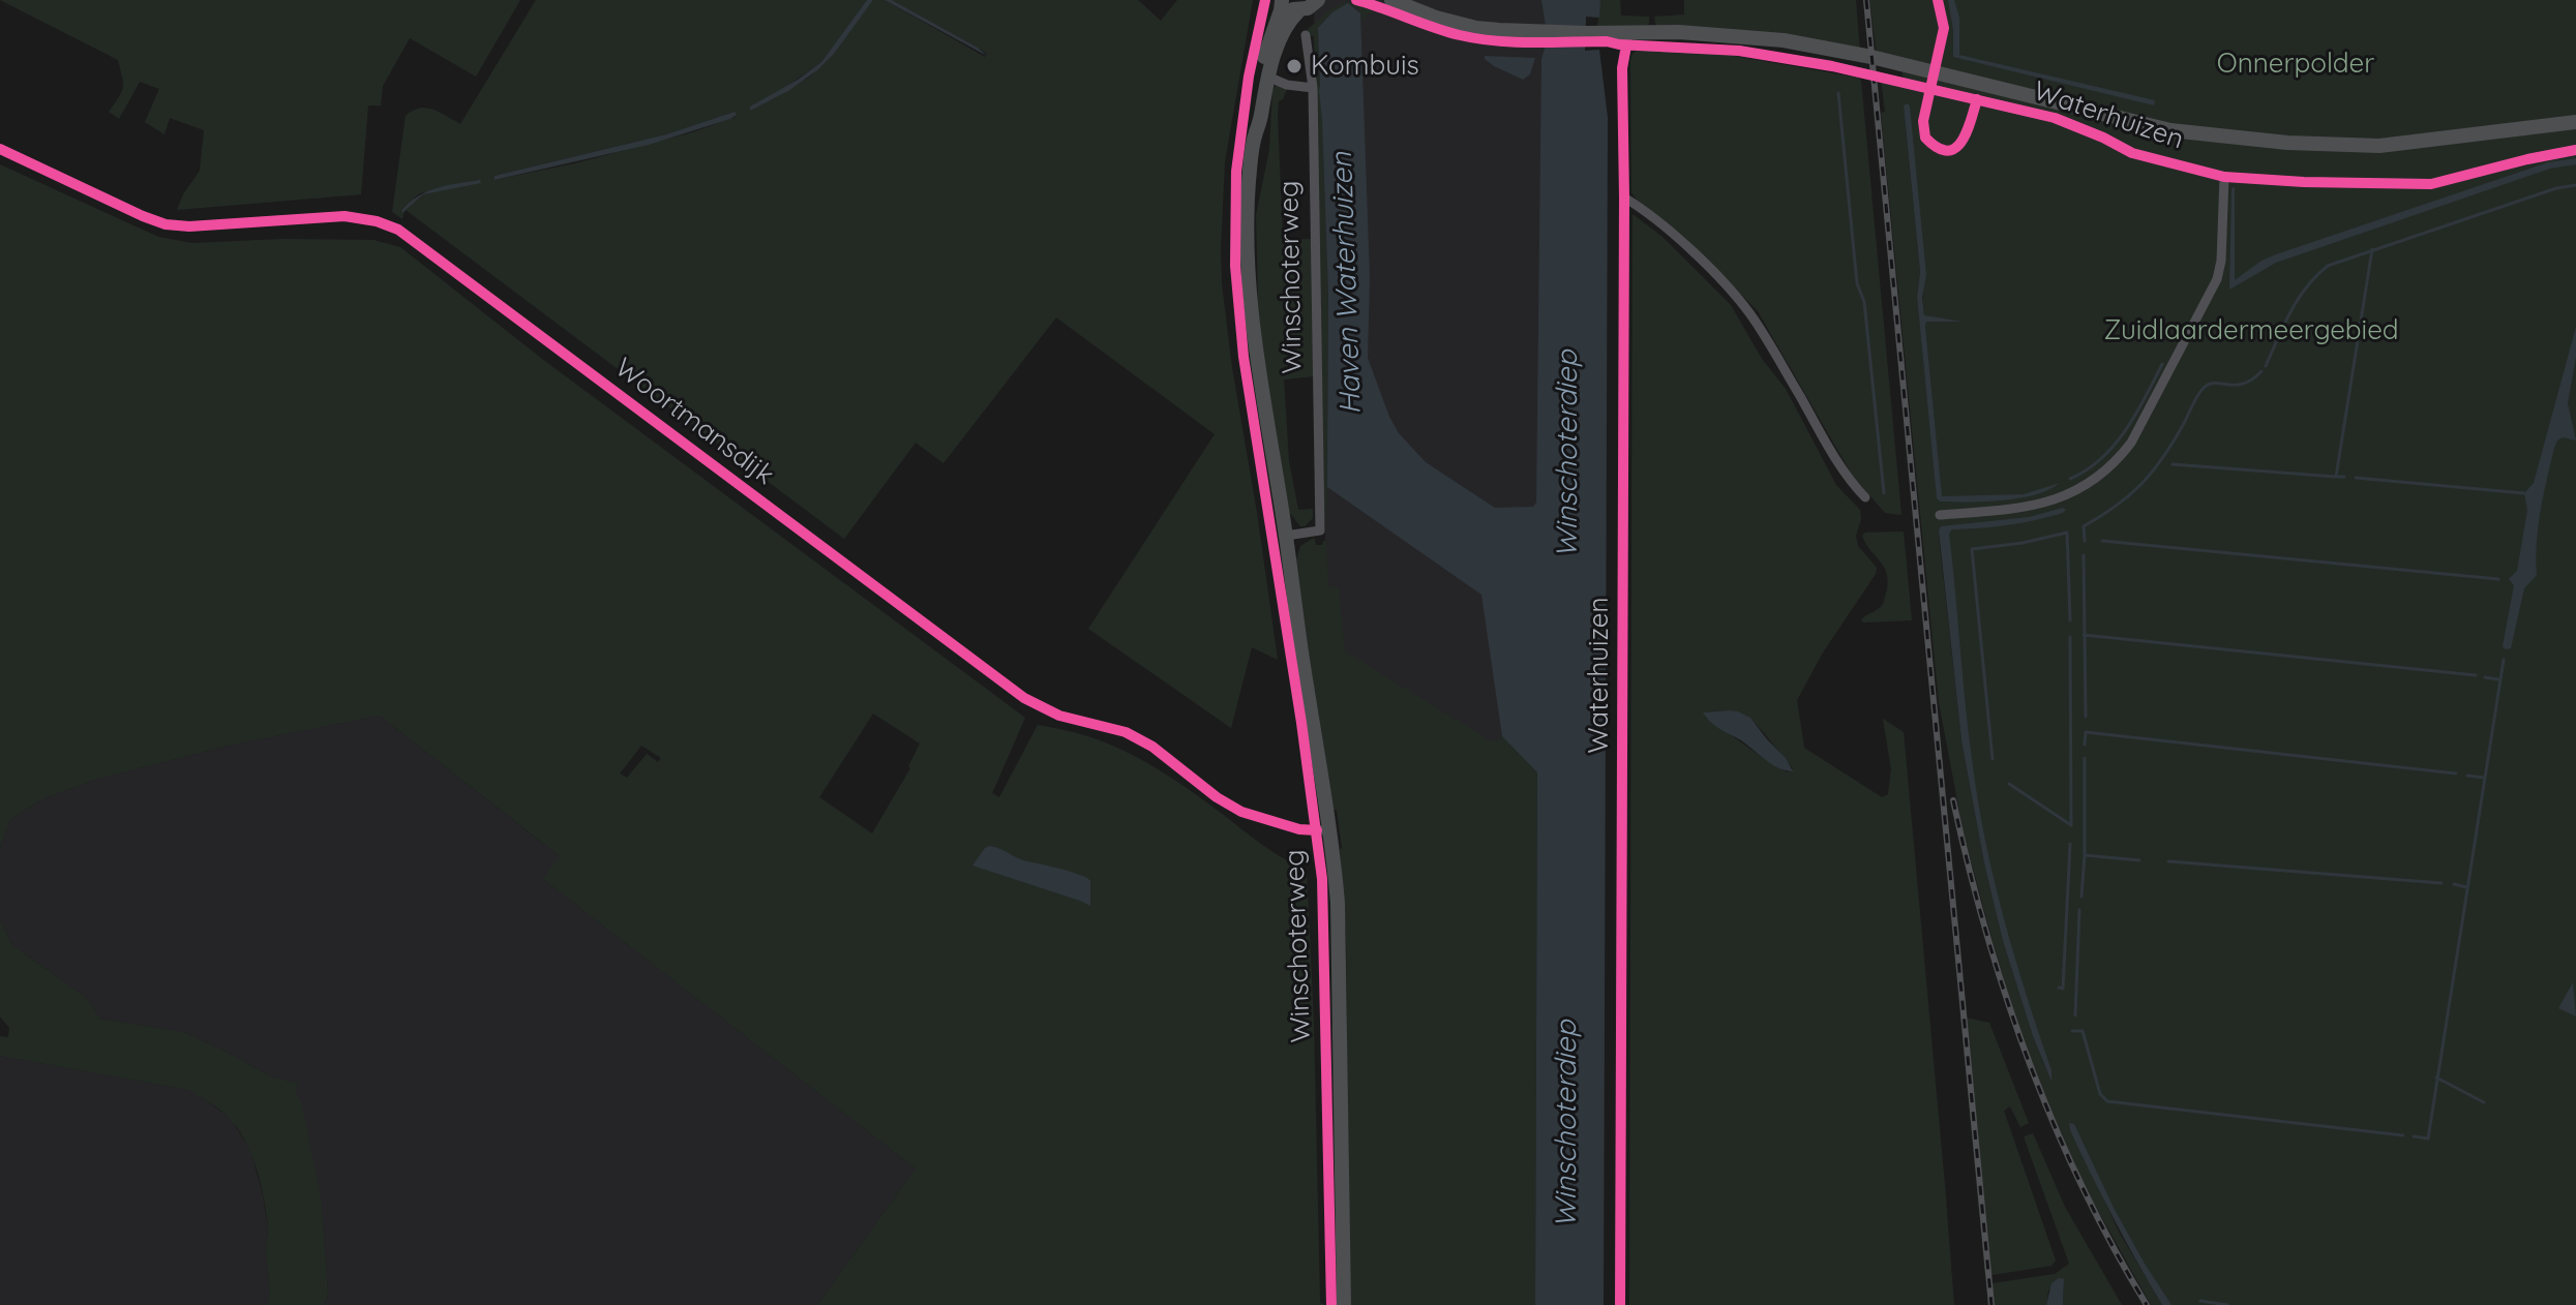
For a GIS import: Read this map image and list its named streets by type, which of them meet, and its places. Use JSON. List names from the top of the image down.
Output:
{
  "streets": {
    "main road": ["Waterhuizen", "Winschoterweg"],
    "street": ["Woortmansdijk"]
  },
  "crossings": [
    ["Winschoterweg", "Woortmansdijk"]
  ],
  "water": ["Haven Waterhuizen", "Winschoterdiep"],
  "parks": ["Onnerpolder", "Zuidlaardermeergebied"],
  "places": ["Kombuis"]
}
